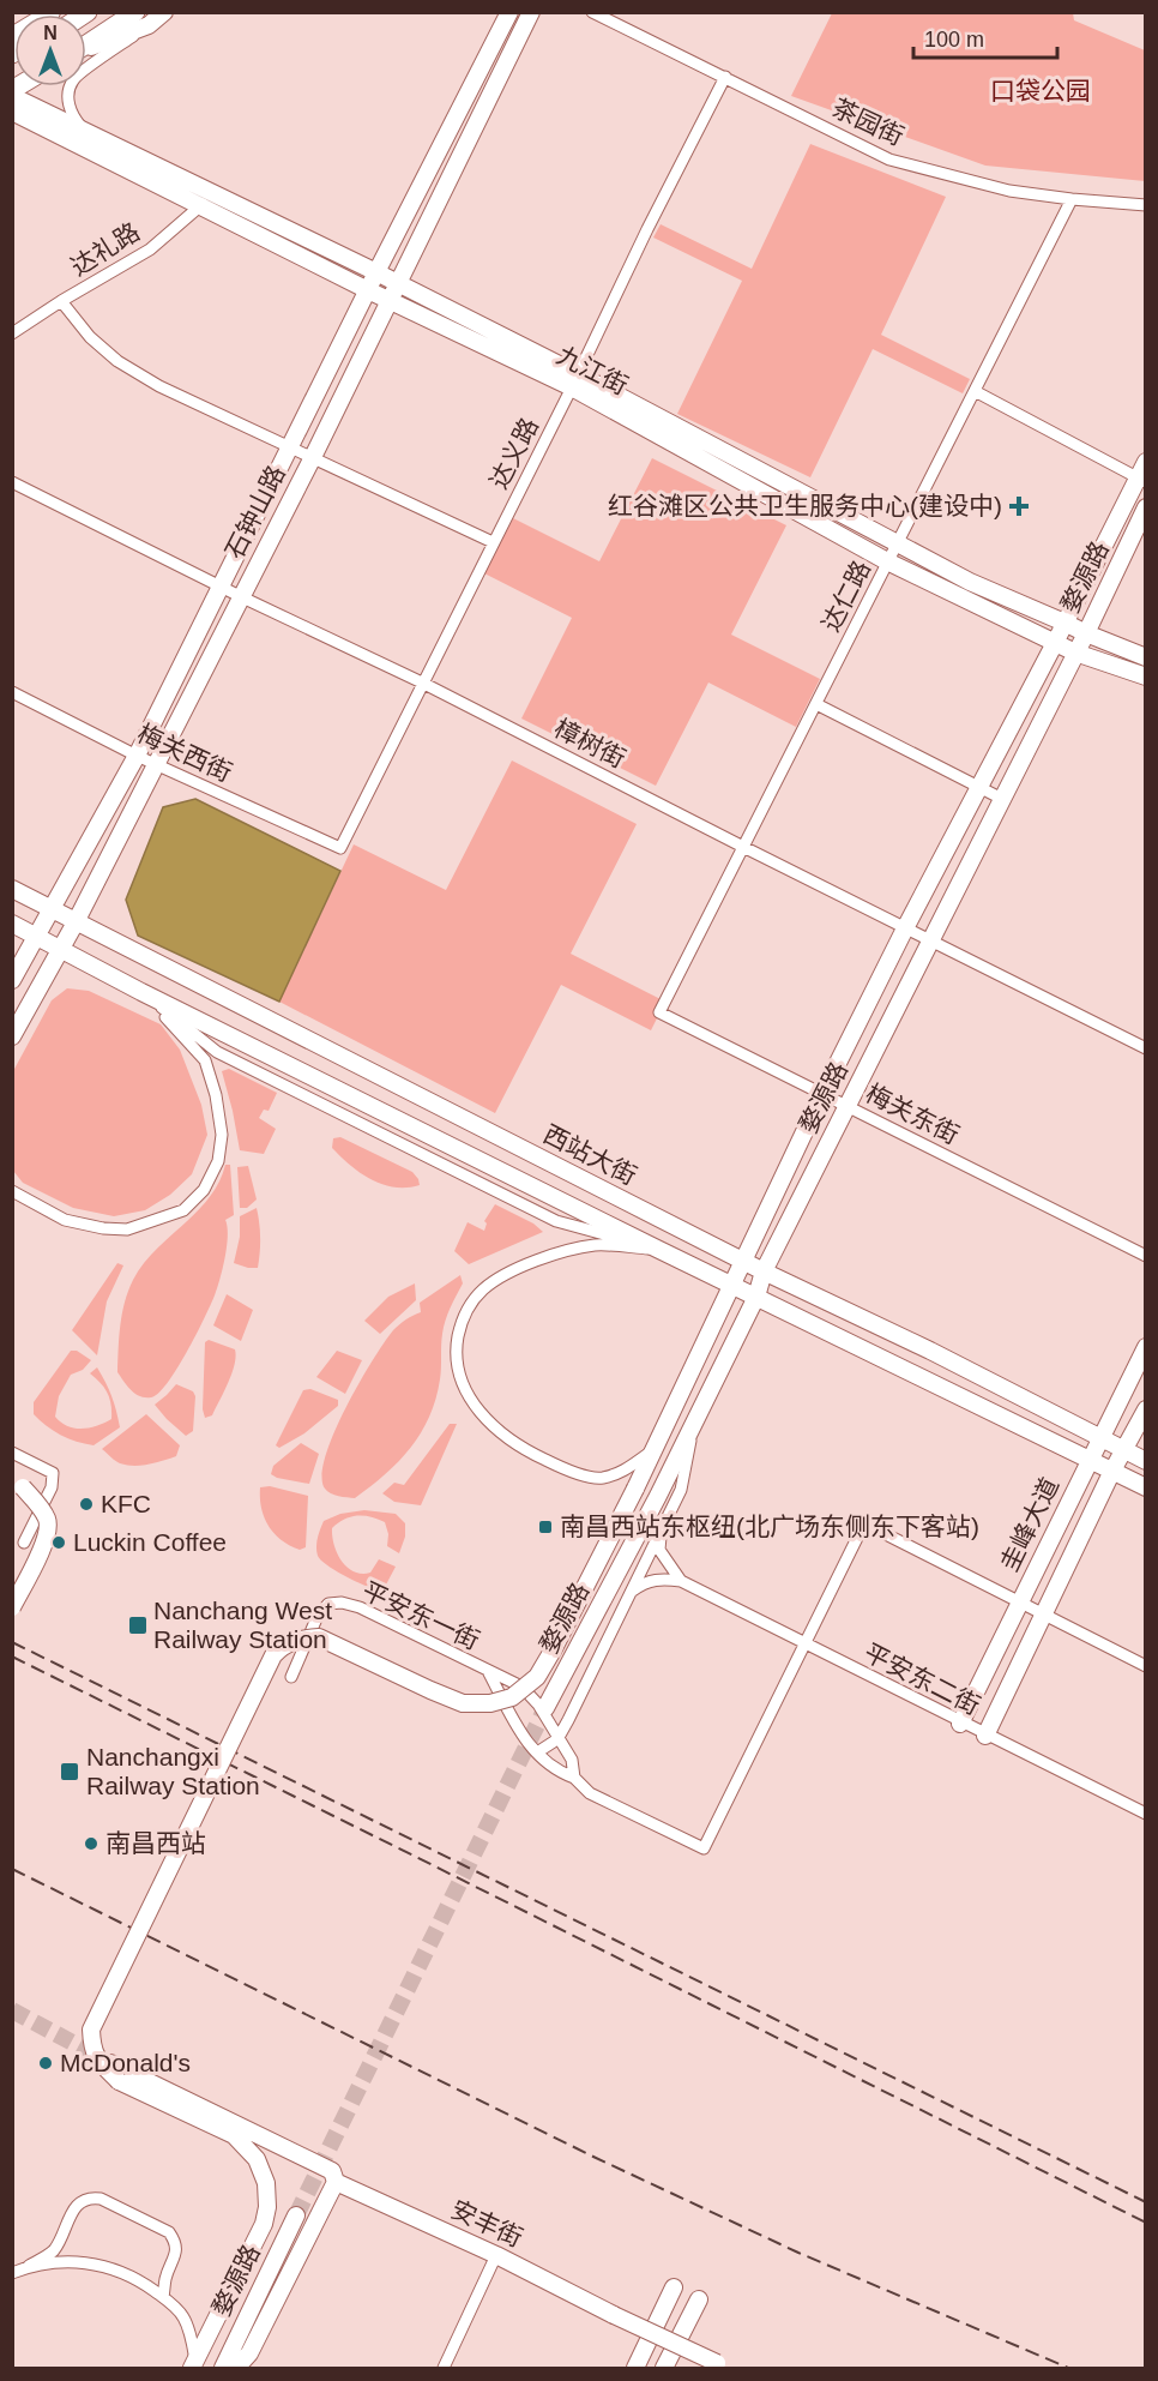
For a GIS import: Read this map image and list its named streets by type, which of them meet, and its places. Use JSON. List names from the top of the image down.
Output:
{
  "streets": {
    "street": [
      "茶园街",
      "达礼路",
      "九江街",
      "达义路",
      "石钟山路",
      "婺源路",
      "达仁路",
      "樟树街",
      "梅关西街",
      "梅关东街",
      "西站大街",
      "圭峰大道",
      "平安东一街",
      "平安东二街",
      "安丰街"
    ]
  },
  "crossings": [
    ["茶园街", "达义路"],
    ["茶园街", "达仁路"],
    ["达礼路", "九江街"],
    ["九江街", "达义路"],
    ["九江街", "石钟山路"],
    ["九江街", "婺源路"],
    ["九江街", "达仁路"],
    ["达义路", "樟树街"],
    ["达义路", "梅关西街"],
    ["石钟山路", "樟树街"],
    ["石钟山路", "梅关西街"],
    ["石钟山路", "西站大街"],
    ["婺源路", "樟树街"],
    ["婺源路", "梅关东街"],
    ["婺源路", "西站大街"],
    ["达仁路", "樟树街"],
    ["达仁路", "梅关东街"],
    ["西站大街", "圭峰大道"],
    ["圭峰大道", "平安东二街"]
  ],
  "parks": ["口袋公园"],
  "places": {
    "health": ["红谷滩区公共卫生服务中心(建设中)"],
    "other": [
      "KFC",
      "Luckin Coffee",
      "南昌西站",
      "McDonald's"
    ],
    "transit": ["南昌西站东枢纽(北广场东侧东下客站)", "Nanchang West Railway Station", "Nanchangxi Railway Station"]
  },
  "scale_bar": "100 m",
  "north": "top"
}
